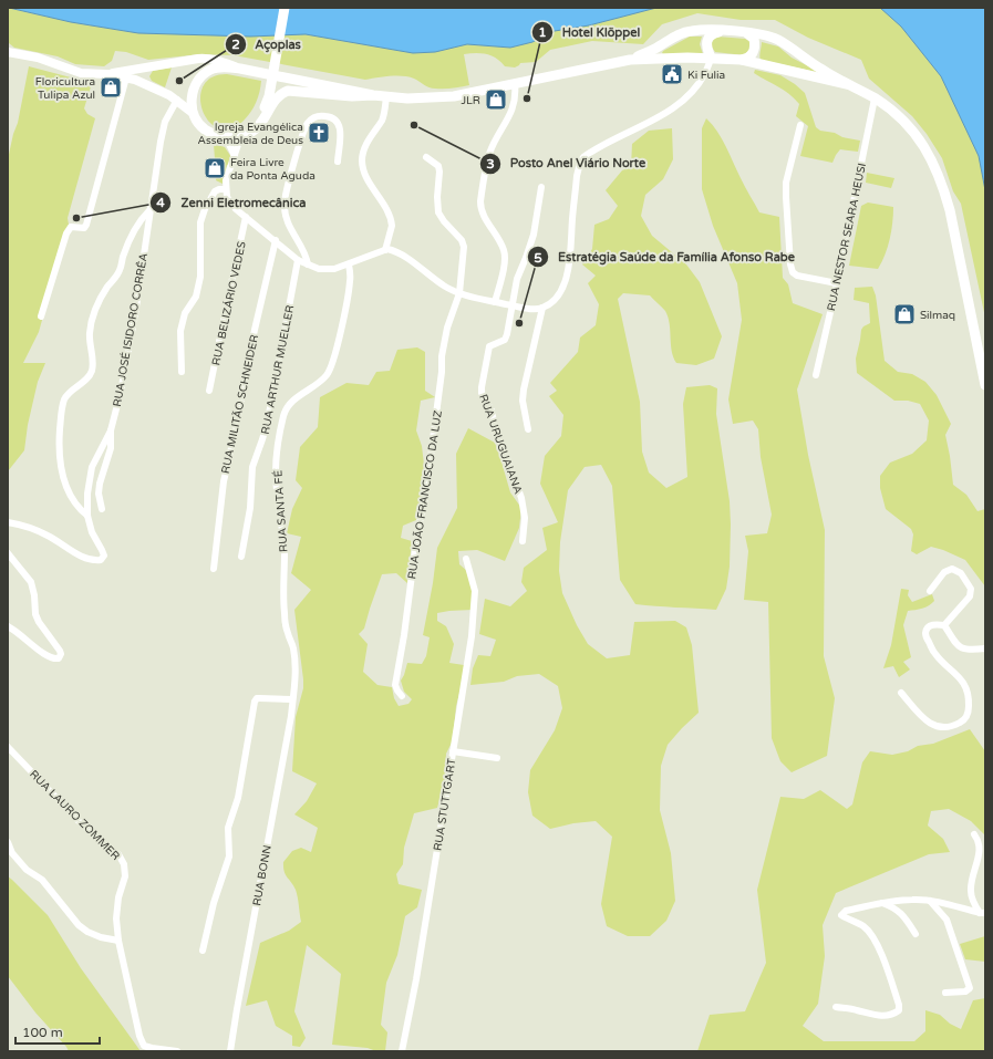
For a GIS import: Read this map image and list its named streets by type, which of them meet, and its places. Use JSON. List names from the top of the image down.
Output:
{
  "streets": {
    "street": [
      "RUA NESTOR SEARA HEUSI",
      "RUA BELIZÁRIO VEDES",
      "RUA JOSÉ ISIDORO CORRÊA",
      "RUA ARTHUR MUELLER",
      "RUA MILITÃO SCHNEIDER",
      "RUA URUGUAIANA",
      "RUA JOÃO FRANCISCO DA LUZ",
      "RUA SANTA FÉ",
      "RUA STUTTGART",
      "RUA LAURO ZOMMER",
      "RUA BONN"
    ]
  },
  "crossings": [
    ["RUA SANTA FÉ", "RUA BONN"]
  ],
  "places": {
    "public building": ["Ki Fulia"],
    "other": [
      "Açoplas",
      "Hotel Klöppel",
      "Posto Anel Viário Norte",
      "Zenni Eletromecânica",
      "Estratégia Saúde da Família Afonso Rabe"
    ],
    "shop": [
      "Floricultura Tulipa Azul",
      "JLR",
      "Feira Livre da Ponta Aguda",
      "Silmaq"
    ],
    "church": ["Igreja Evangélica Assembleia de Deus"]
  },
  "scale_bar": "100 m"
}
